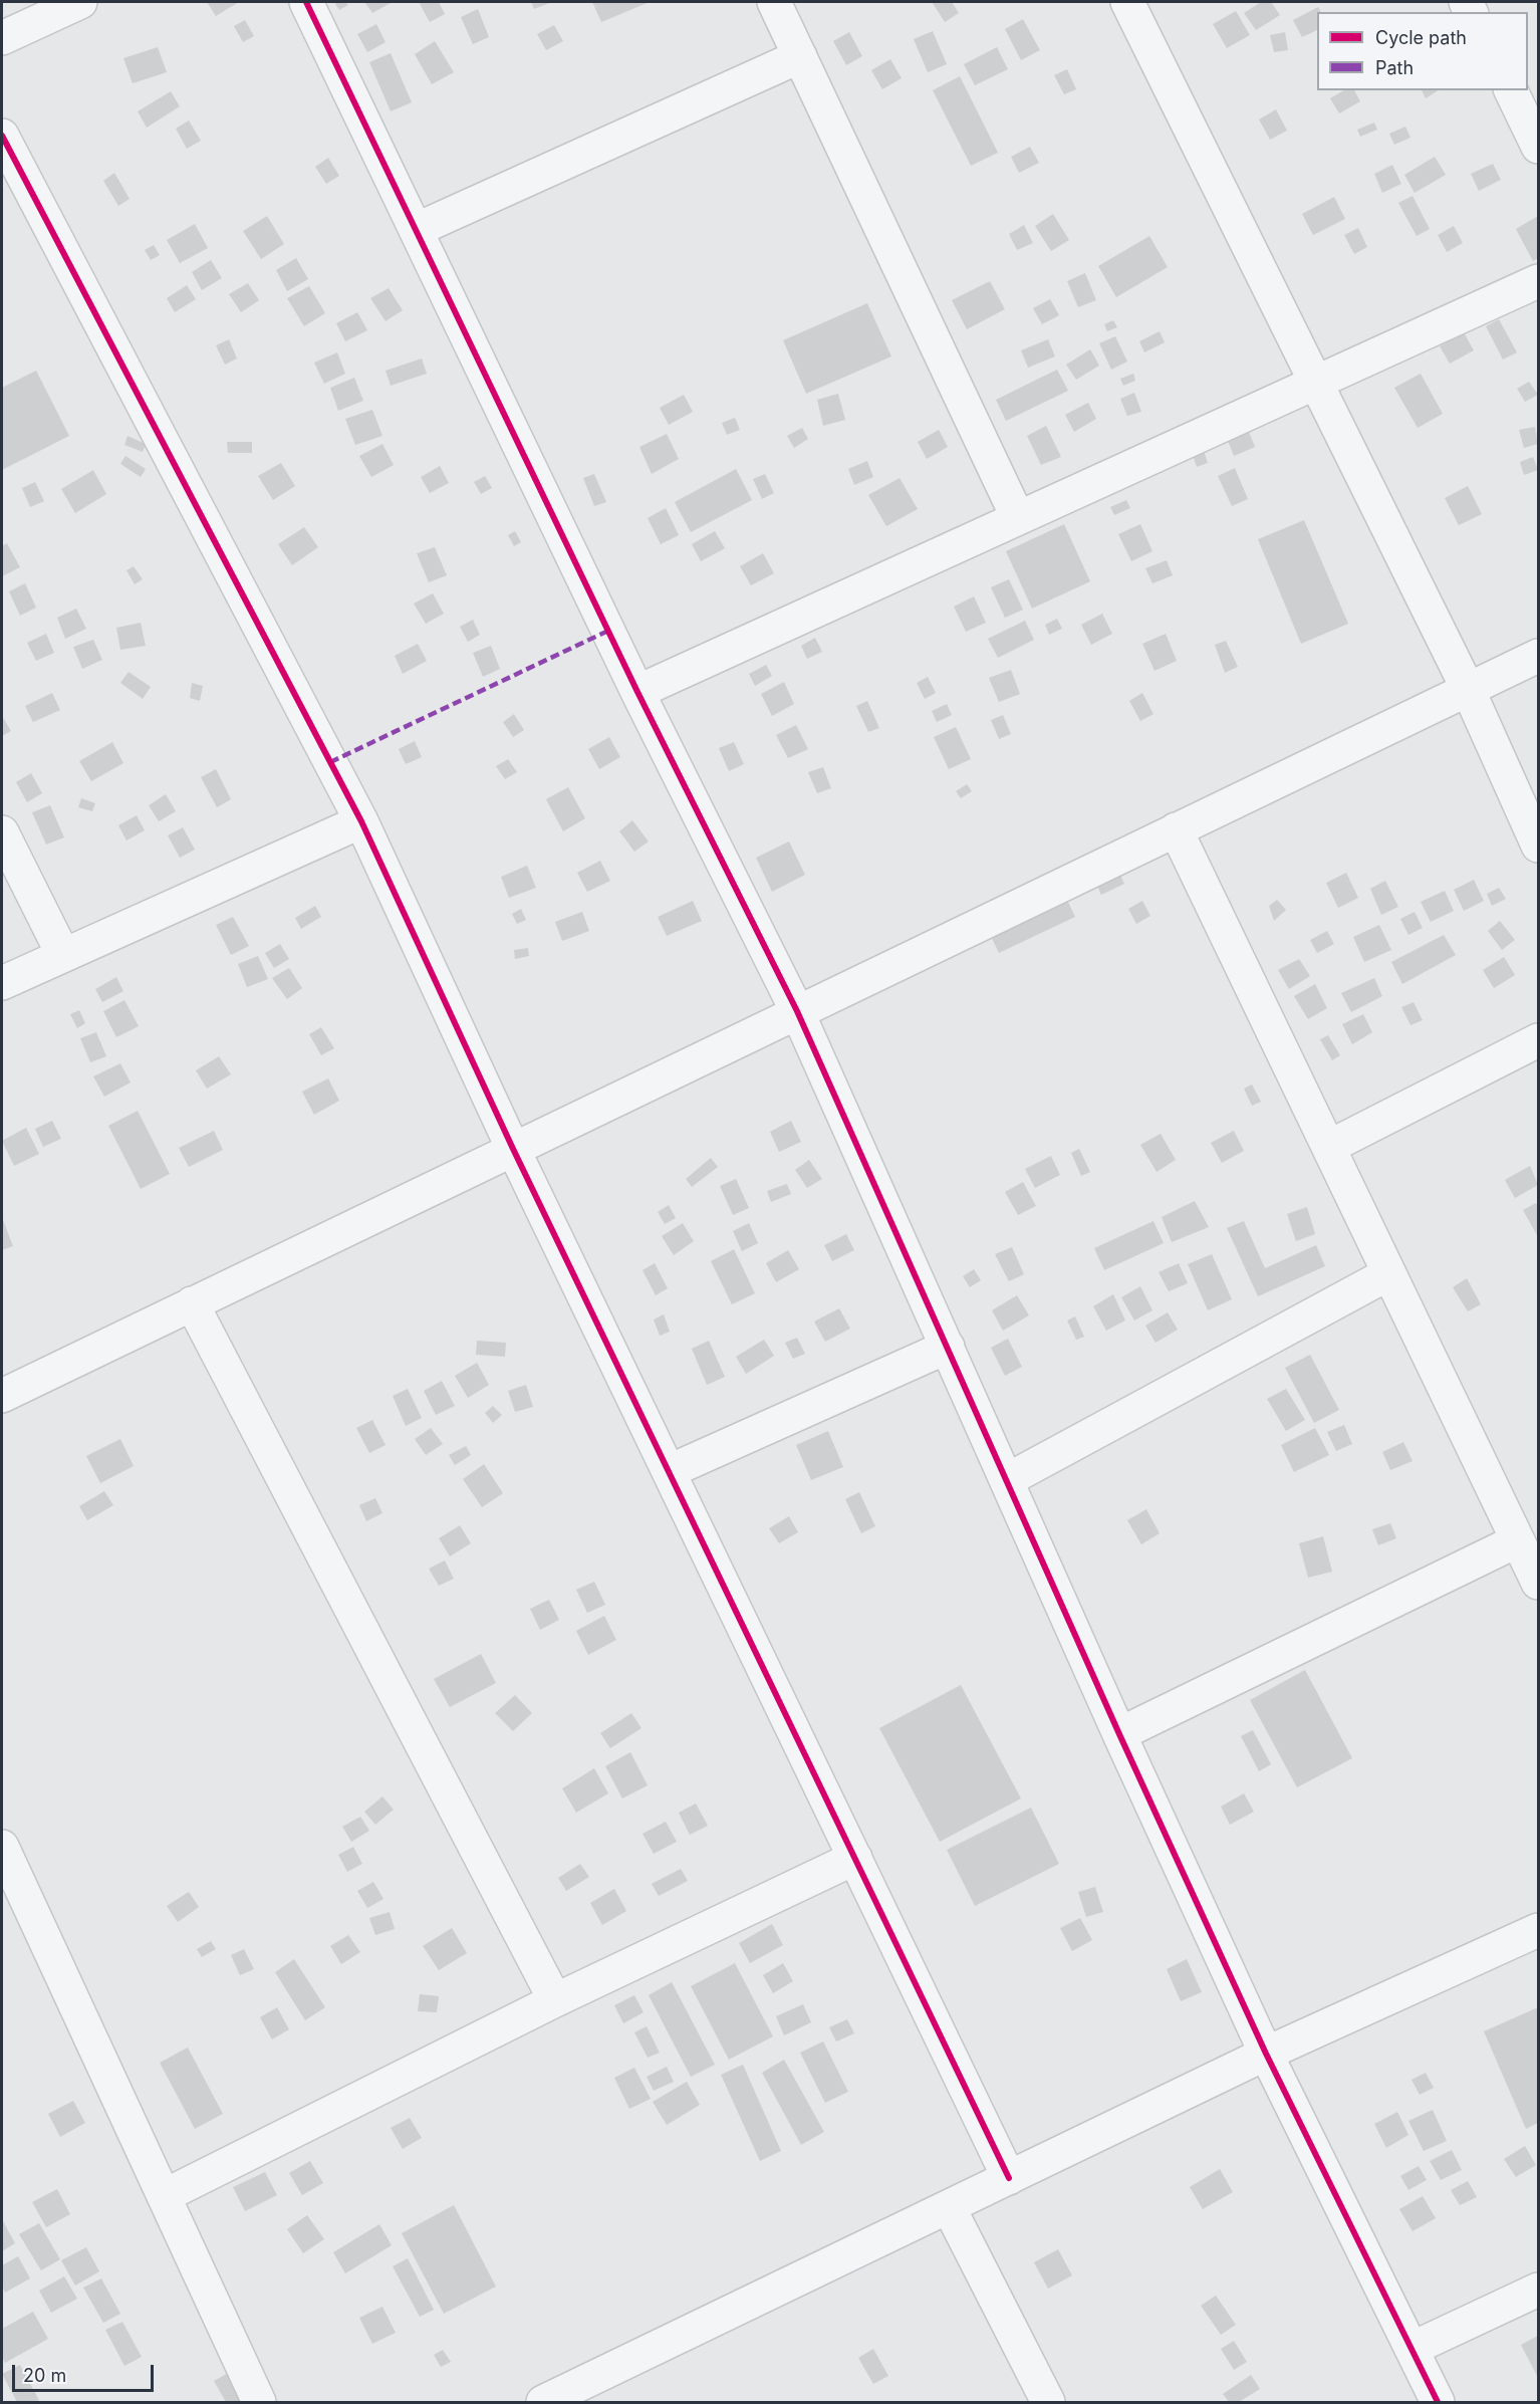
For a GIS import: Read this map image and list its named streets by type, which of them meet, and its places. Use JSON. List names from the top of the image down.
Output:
{
  "legend": ["Cycle path", "Path"],
  "scale_bar": "20 m"
}
